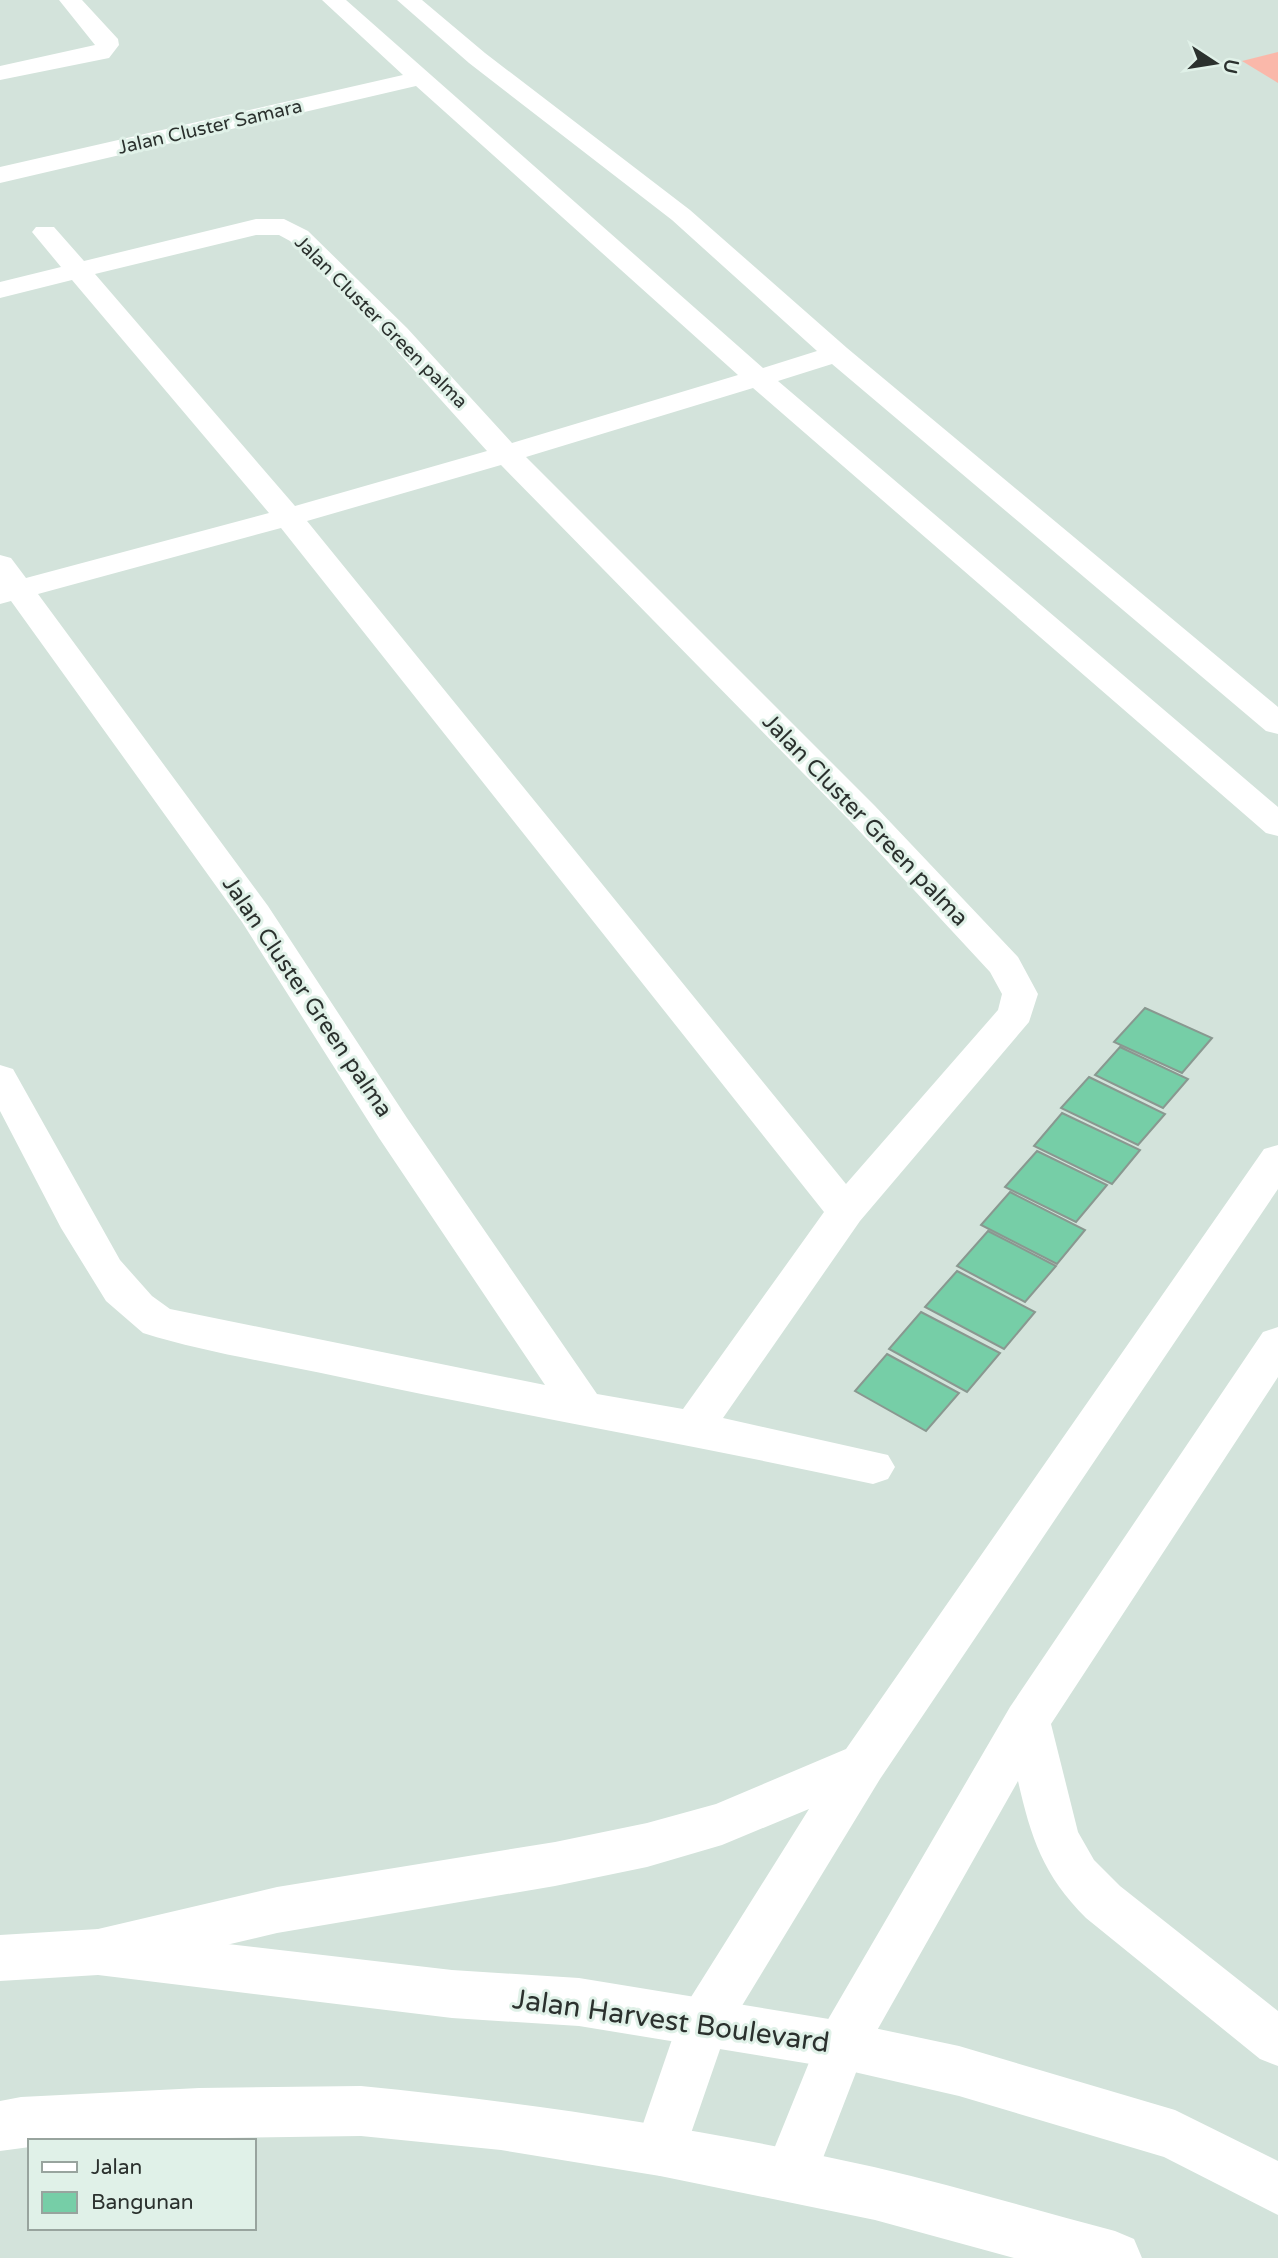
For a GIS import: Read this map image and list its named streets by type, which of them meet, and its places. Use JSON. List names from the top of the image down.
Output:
{
  "streets": {
    "street": ["Jalan Cluster Samara", "Jalan Cluster Green palma", "Jalan Harvest Boulevard"]
  },
  "legend": ["Jalan", "Bangunan"],
  "north": "right"
}
